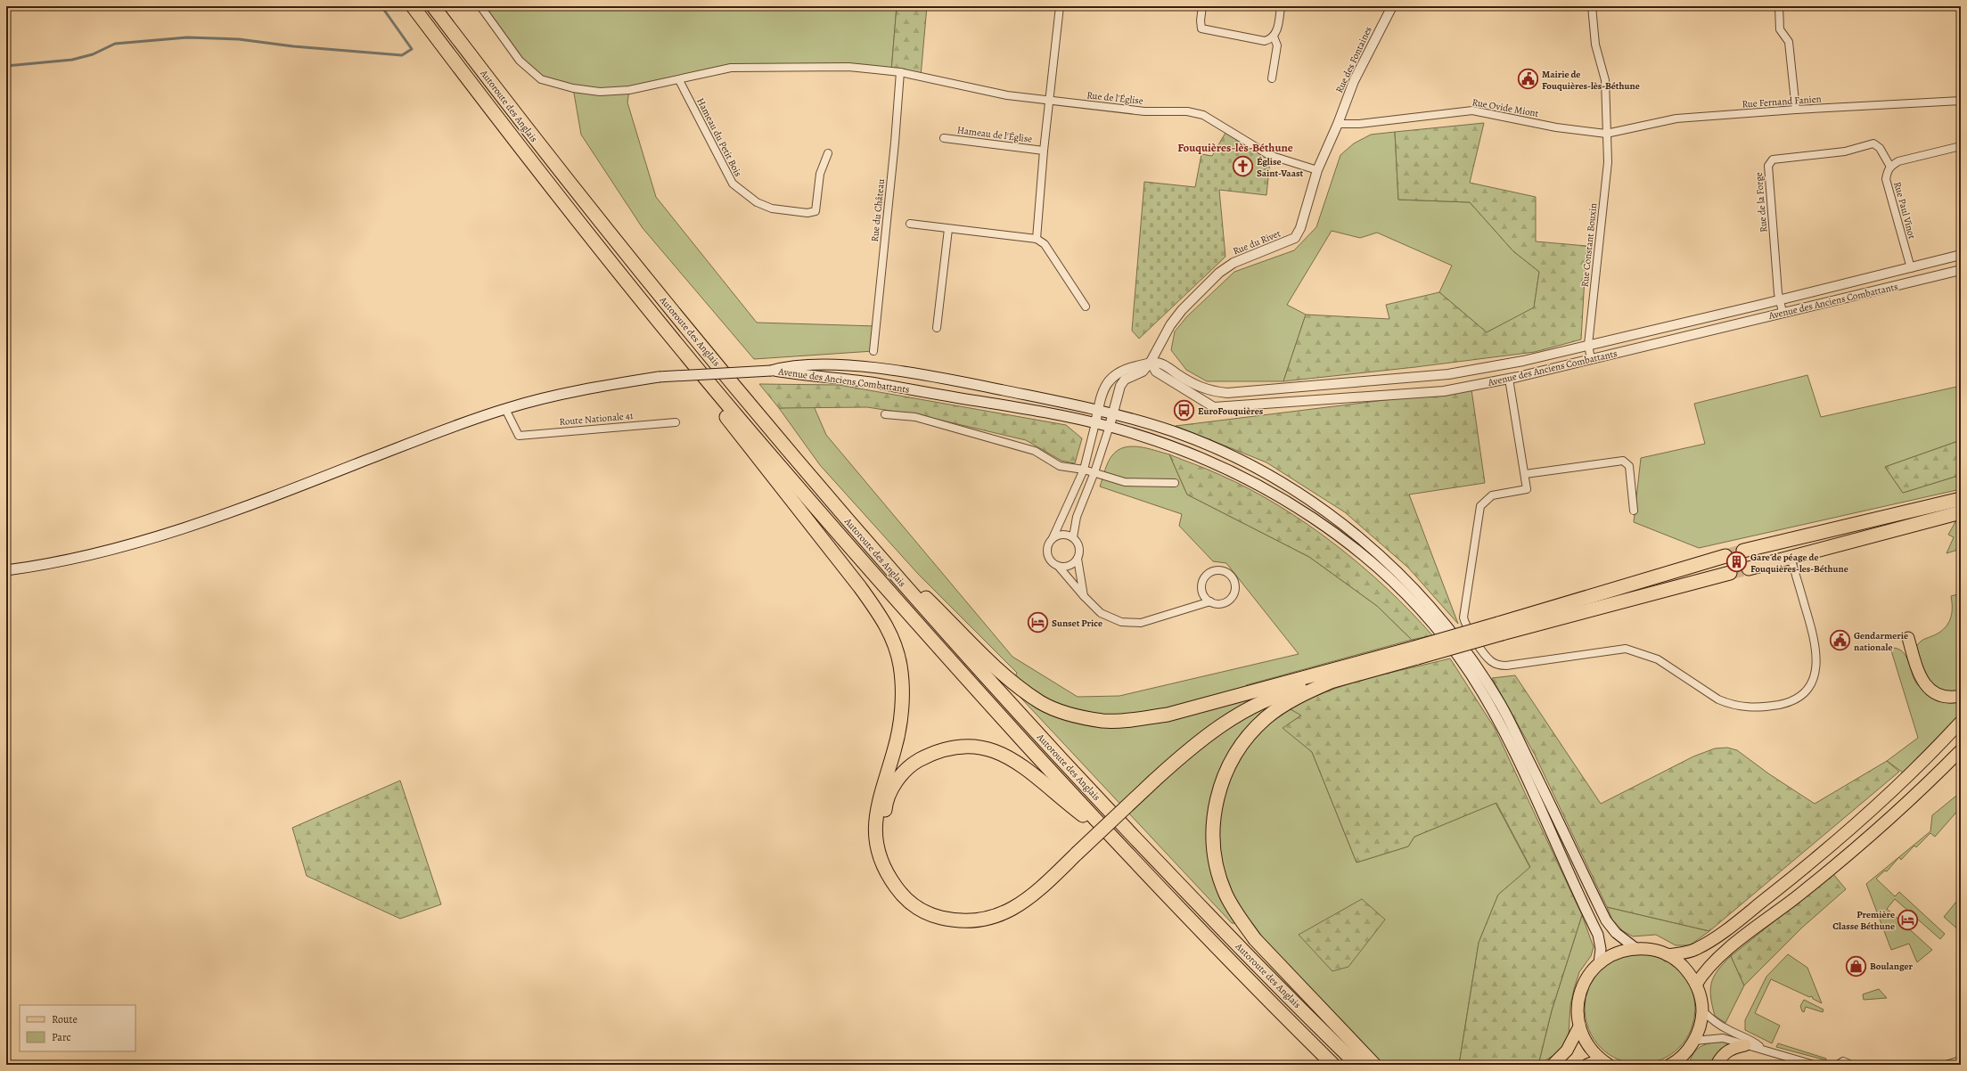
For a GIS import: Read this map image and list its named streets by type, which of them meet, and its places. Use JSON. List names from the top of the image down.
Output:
{
  "streets": {
    "highway": ["Autoroute des Anglais"],
    "main road": ["Avenue des Anciens Combattants"],
    "street": [
      "Rue des Fontaines",
      "Rue de l'Église",
      "Rue Fernand Fanien",
      "Rue Ovide Miont",
      "Hameau de l'Église",
      "Hameau du Petit Bois",
      "Rue de la Forge",
      "Rue du Château",
      "Rue Paul Vinot",
      "Rue du Rivet",
      "Rue Constant Bouxin",
      "Route Nationale 41"
    ]
  },
  "crossings": [
    ["Rue des Fontaines", "Rue Ovide Miont"],
    ["Rue des Fontaines", "Rue du Rivet"],
    ["Rue de l'Église", "Hameau de l'Église"],
    ["Rue de l'Église", "Hameau du Petit Bois"],
    ["Rue de l'Église", "Rue du Château"],
    ["Rue de l'Église", "Rue du Rivet"],
    ["Rue Fernand Fanien", "Rue Ovide Miont"],
    ["Rue Fernand Fanien", "Rue Constant Bouxin"],
    ["Rue Ovide Miont", "Rue du Rivet"],
    ["Rue Ovide Miont", "Rue Constant Bouxin"],
    ["Rue de la Forge", "Rue Paul Vinot"],
    ["Rue de la Forge", "Avenue des Anciens Combattants"],
    ["Rue Paul Vinot", "Avenue des Anciens Combattants"],
    ["Rue du Rivet", "Avenue des Anciens Combattants"],
    ["Rue Constant Bouxin", "Avenue des Anciens Combattants"]
  ],
  "districts": ["Fouquières-lès-Béthune"],
  "places": {
    "public building": ["Mairie de Fouquières-lès-Béthune", "Gendarmerie nationale"],
    "church": ["Église Saint-Vaast"],
    "bus stop": ["EuroFouquières"],
    "building": ["Gare de péage de Fouquières-les-Béthune"],
    "hotel": ["Sunset Price", "Première Classe Béthune"],
    "shop": ["Boulanger"]
  },
  "legend": ["Route", "Parc"]
}
